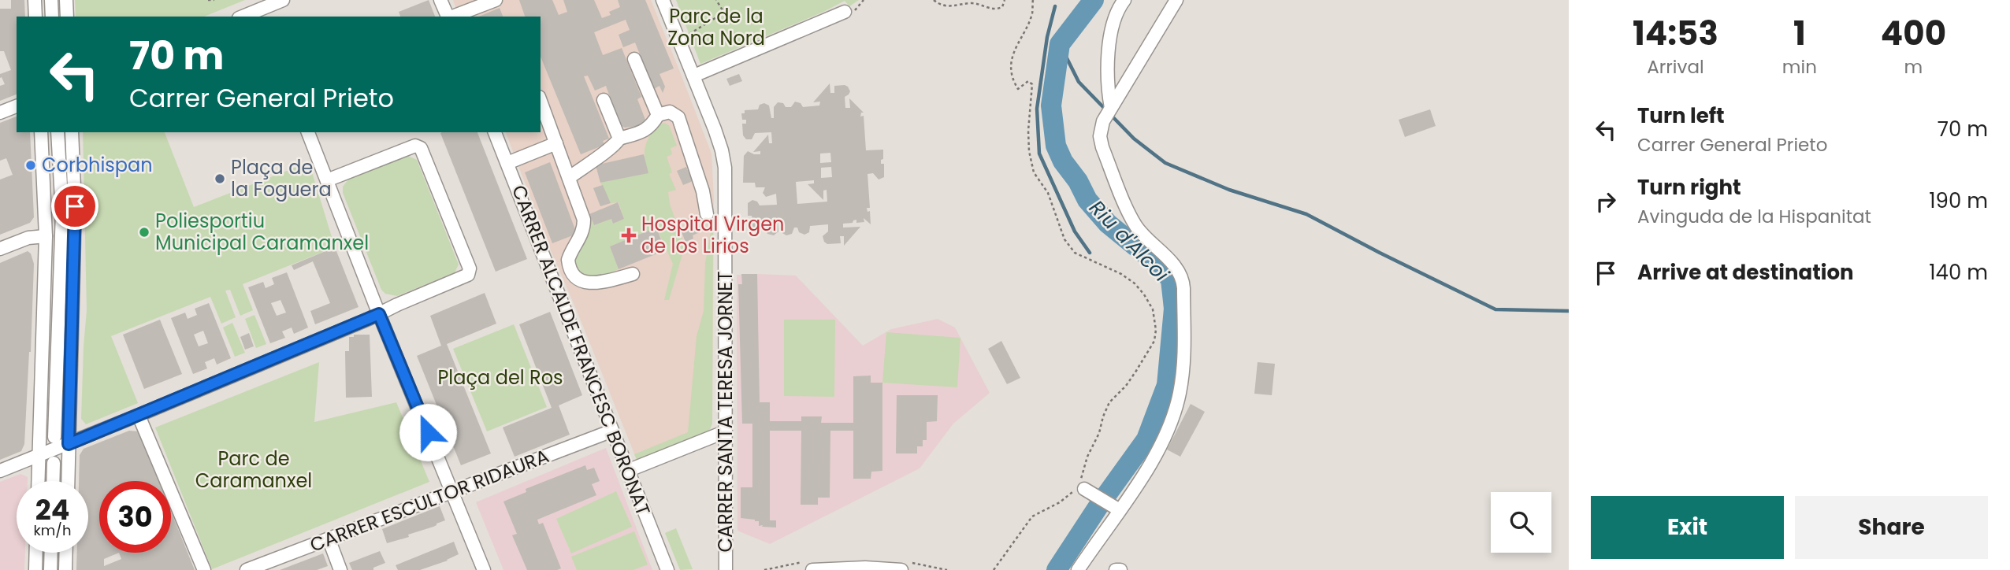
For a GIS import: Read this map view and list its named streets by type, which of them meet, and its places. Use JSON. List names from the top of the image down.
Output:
{
  "streets": {
    "street": ["CARRER ALCALDE FRANCESC BORONAT", "CARRER SANTA TERESA JORNET", "CARRER ESCULTOR RIDAURA"]
  },
  "crossings": [
    ["CARRER ALCALDE FRANCESC BORONAT", "CARRER ESCULTOR RIDAURA"]
  ],
  "water": ["Riu d'Alcoi"],
  "parks": ["Parc de la Zona Nord", "Plaça del Ros", "Parc de Caramanxel"],
  "places": {
    "other": ["Corbhispan", "Plaça de la Foguera", "Poliesportiu Municipal Caramanxel"],
    "health": ["Hospital Virgen de los Lirios"]
  },
  "page": {
    "eta": [
      "14:53",
      "Arrival",
      "1",
      "min",
      "400",
      "m"
    ],
    "turn": ["70 m", "Carrer General Prieto"],
    "list": [
      {
        "name": "Turn left",
        "note": "Carrer General Prieto",
        "value": "70 m"
      },
      {
        "name": "Turn right",
        "note": "Avinguda de la Hispanitat",
        "value": "190 m"
      },
      {
        "name": "Arrive at destination",
        "value": "140 m"
      }
    ],
    "speed": "24 km/h",
    "limit": "30",
    "buttons": ["Exit", "Share"]
  }
}
